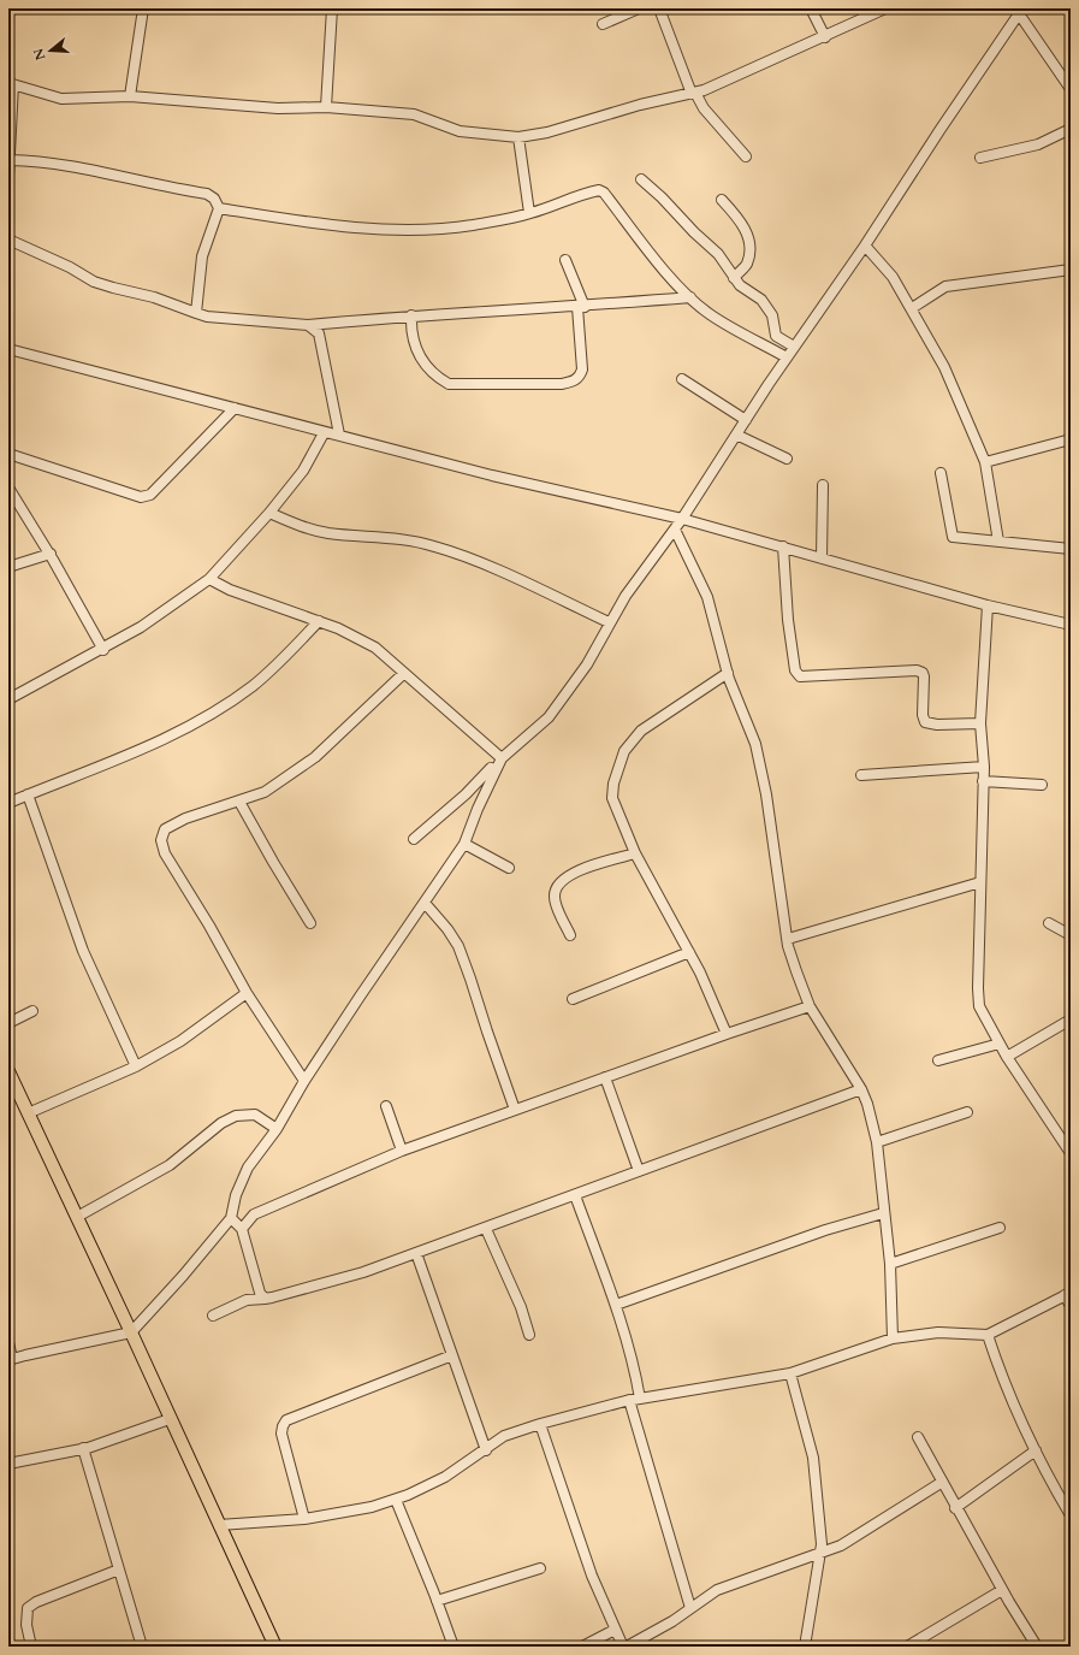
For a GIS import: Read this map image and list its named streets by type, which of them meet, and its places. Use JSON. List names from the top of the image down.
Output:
{
  "north": "left"
}
